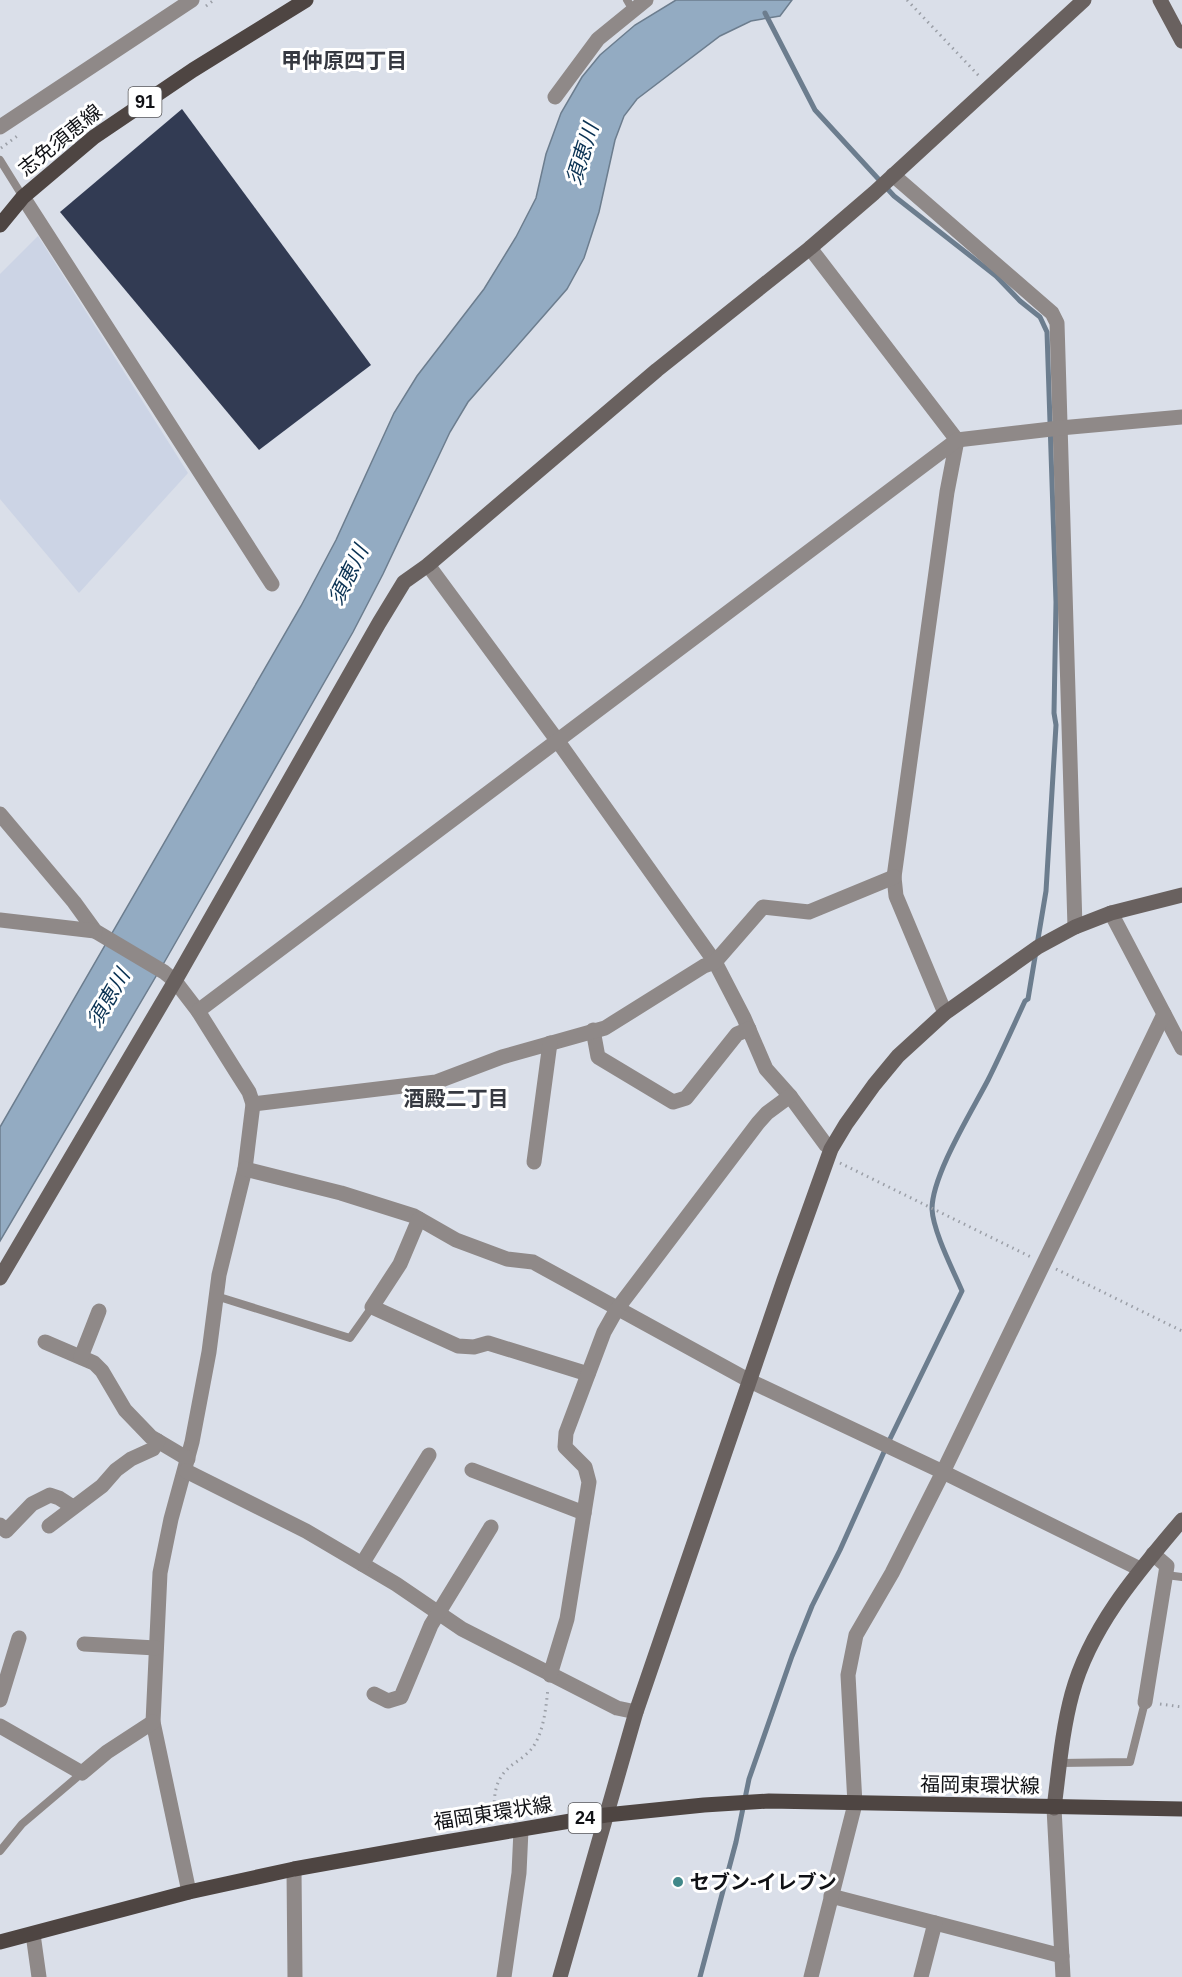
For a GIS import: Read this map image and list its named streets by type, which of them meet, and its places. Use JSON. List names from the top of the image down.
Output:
{
  "streets": {
    "main road": [
      "91",
      "志免須恵線",
      "福岡東環状線",
      "24"
    ]
  },
  "districts": ["甲仲原四丁目", "酒殿二丁目"],
  "water": ["須恵川"],
  "places": ["セブン-イレブン"]
}
